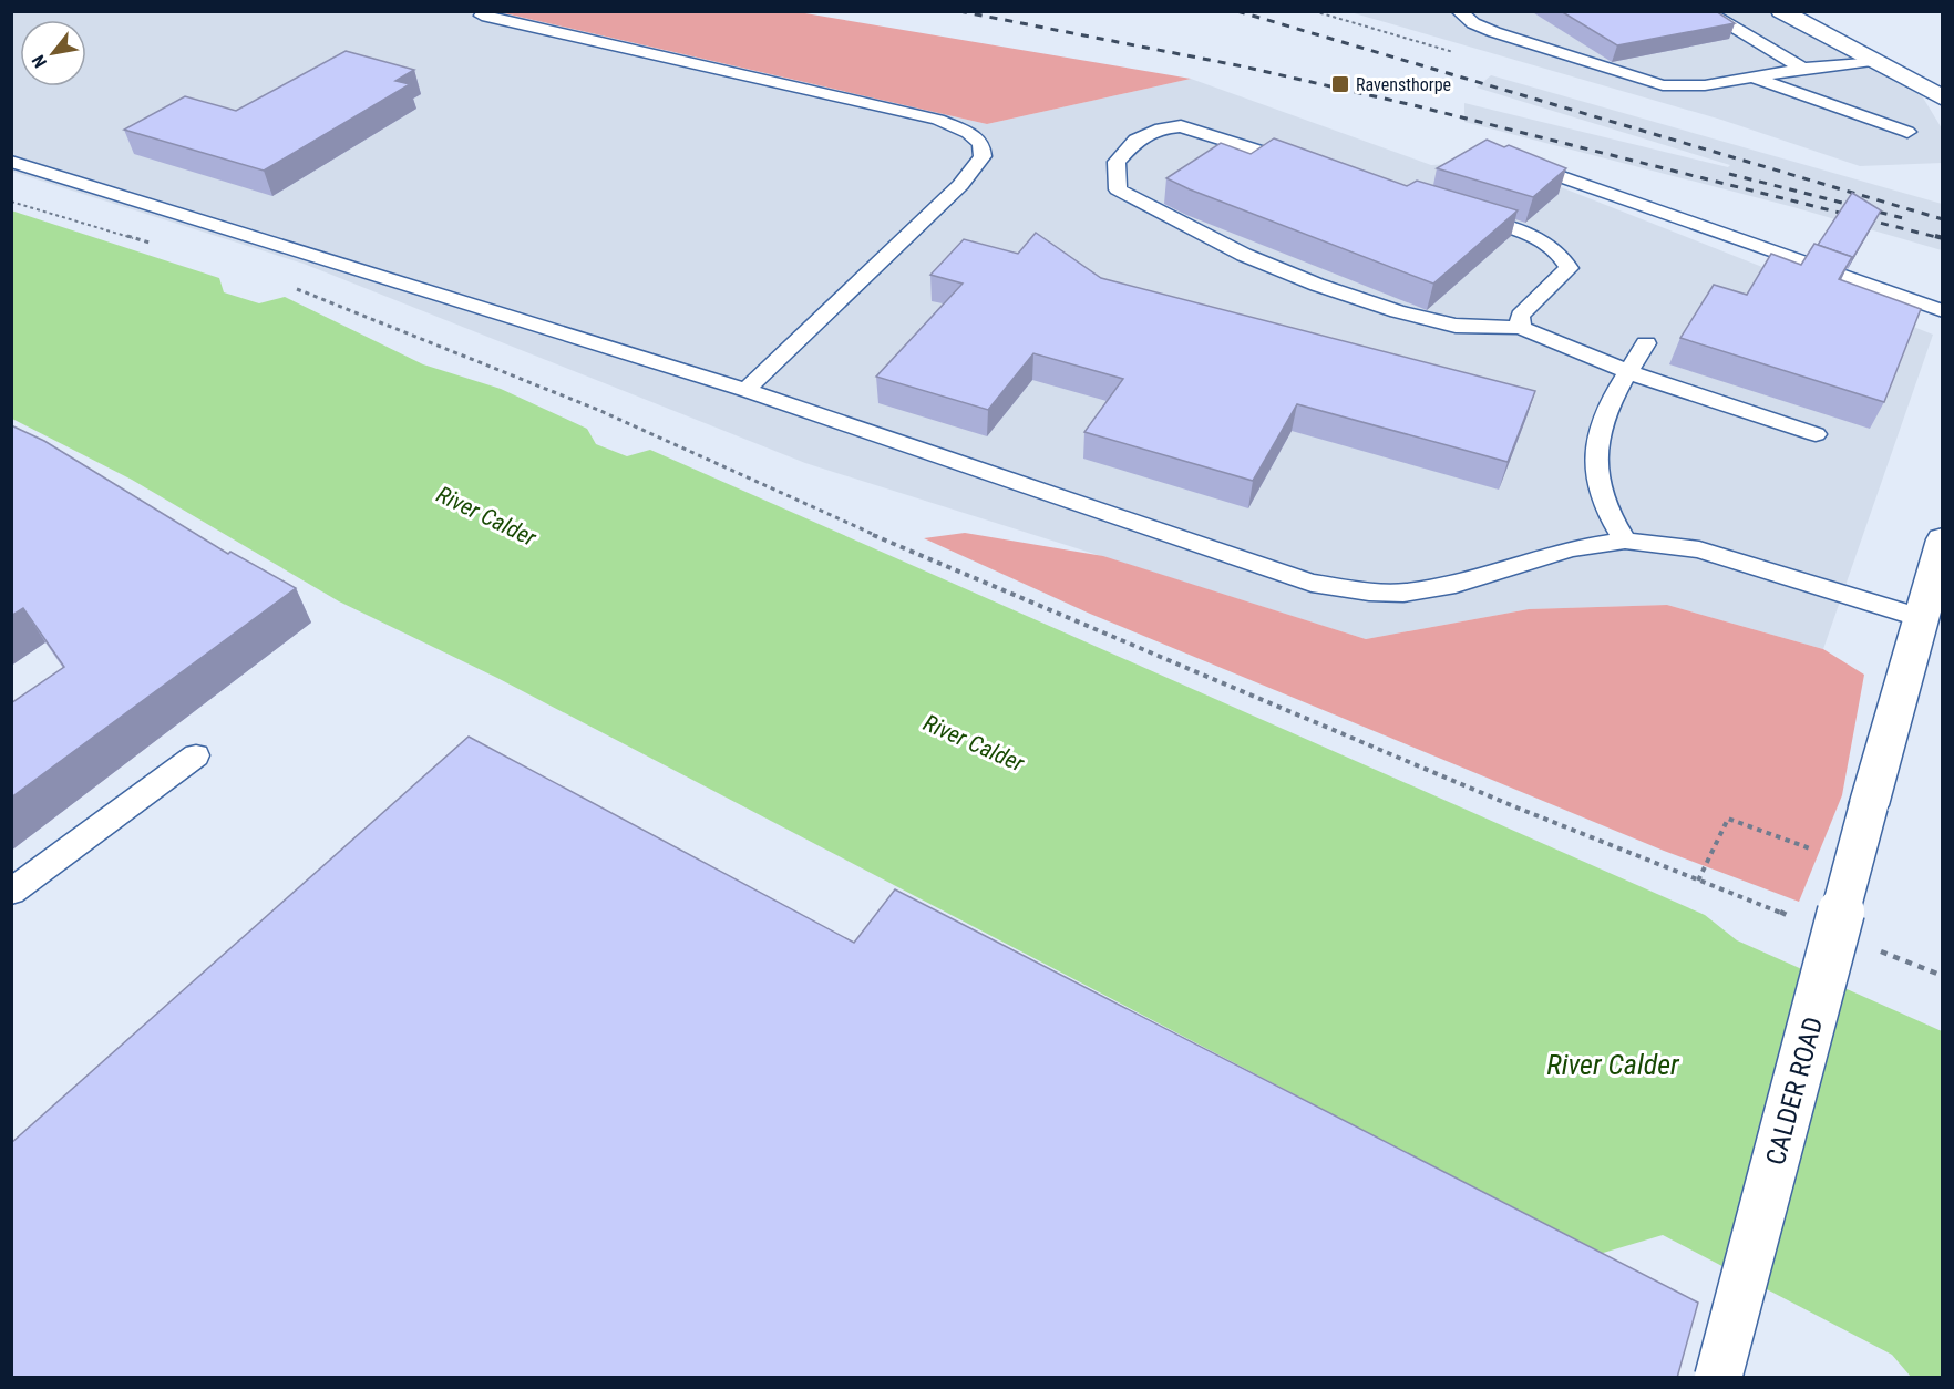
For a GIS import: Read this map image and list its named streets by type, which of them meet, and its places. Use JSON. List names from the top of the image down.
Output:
{
  "streets": {
    "street": ["CALDER ROAD"]
  },
  "water": ["River Calder"],
  "places": {
    "transit": ["Ravensthorpe"]
  },
  "north": "bottom left"
}
